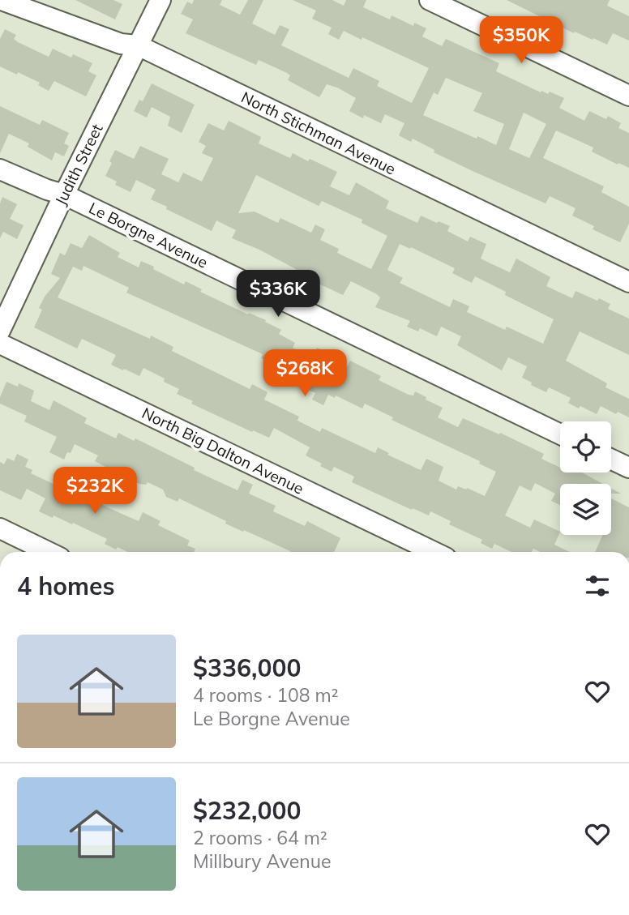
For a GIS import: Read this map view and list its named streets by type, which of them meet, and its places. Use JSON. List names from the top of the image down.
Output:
{
  "streets": {
    "street": [
      "North Stichman Avenue",
      "Judith Street",
      "Le Borgne Avenue",
      "North Big Dalton Avenue"
    ]
  },
  "crossings": [
    ["North Stichman Avenue", "Judith Street"],
    ["Judith Street", "Le Borgne Avenue"]
  ],
  "page": {
    "price": [
      "$350K",
      "$336K",
      "$268K",
      "$232K"
    ],
    "heading": "4 homes",
    "list": [
      {
        "name": "$336,000",
        "note": "4 rooms · 108 m² · Le Borgne Avenue"
      },
      {
        "name": "$232,000",
        "note": "2 rooms · 64 m² · Millbury Avenue"
      }
    ]
  }
}
